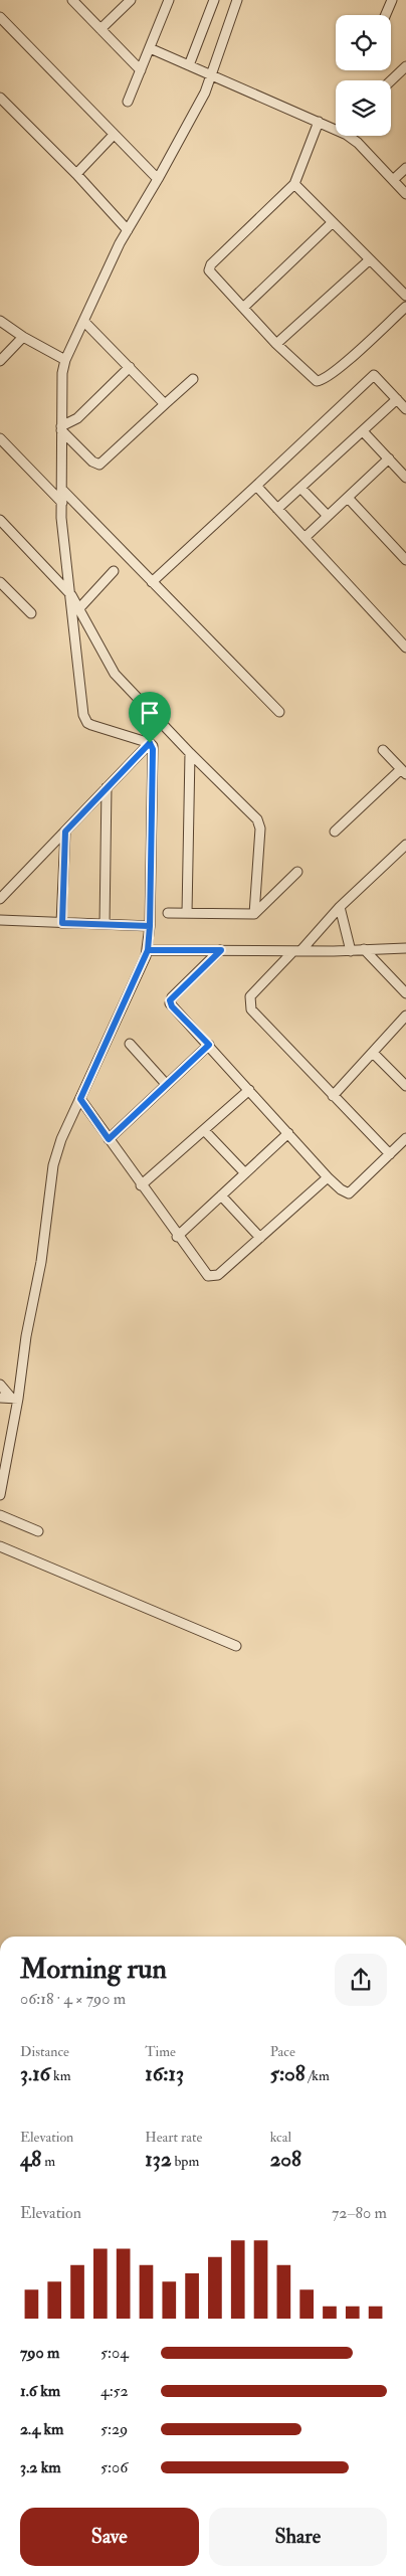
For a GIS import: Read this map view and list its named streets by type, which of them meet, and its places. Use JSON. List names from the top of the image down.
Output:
{
  "page": {
    "heading": ["Morning run", "06:18 · 4 × 790 m"],
    "stats": [
      ["Distance", "3.16 km"],
      ["Time", "16:13"],
      ["Pace", "5:08 /km"],
      ["Elevation", "48 m"],
      ["Heart rate", "132 bpm"],
      ["kcal", "208"]
    ],
    "chart": ["Elevation", "72–80 m"],
    "list": [
      {
        "name": "790 m",
        "note": "5:04"
      },
      {
        "name": "1.6 km",
        "note": "4:52"
      },
      {
        "name": "2.4 km",
        "note": "5:29"
      },
      {
        "name": "3.2 km",
        "note": "5:06"
      }
    ],
    "buttons": ["Save", "Share"]
  }
}
